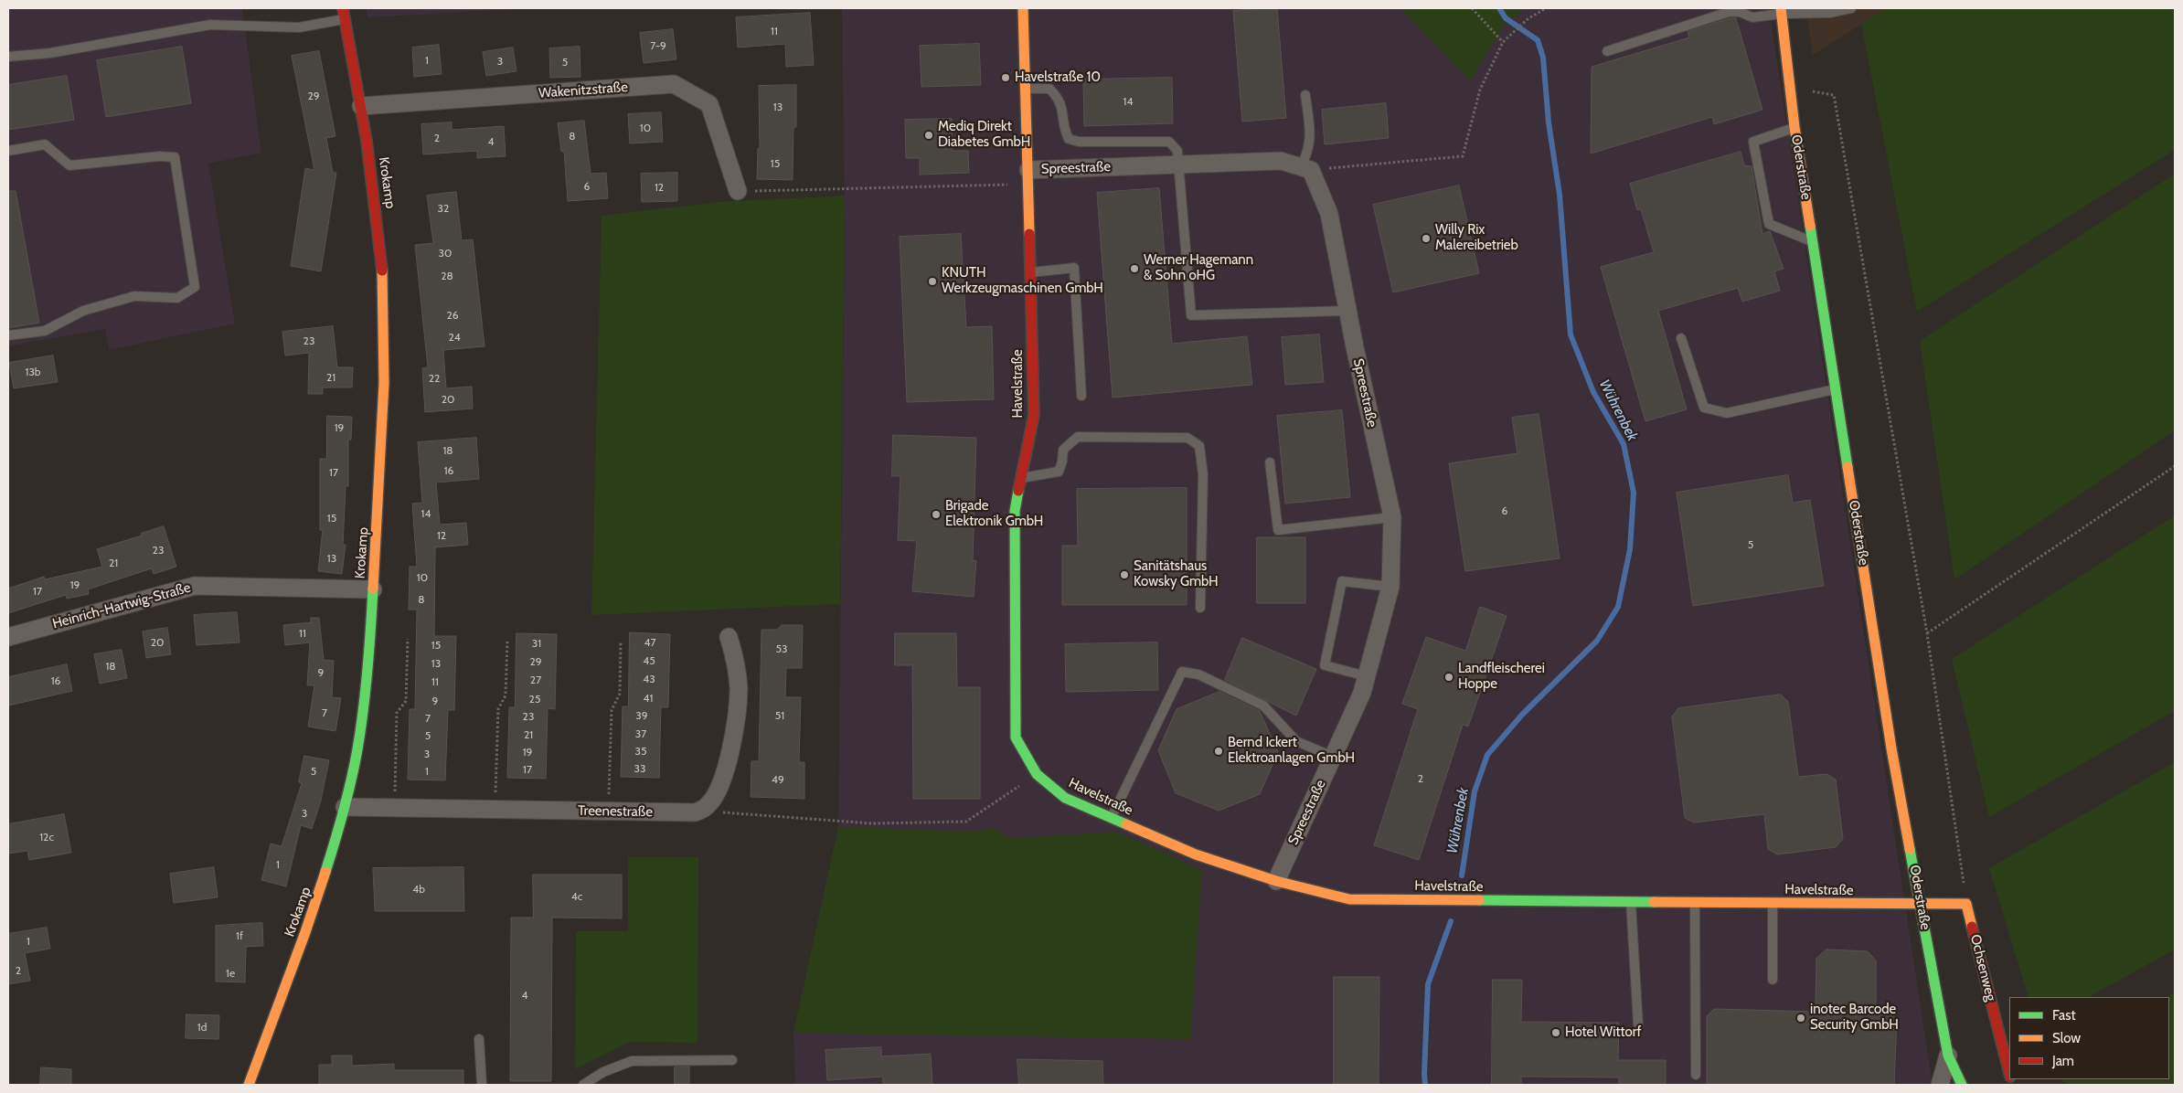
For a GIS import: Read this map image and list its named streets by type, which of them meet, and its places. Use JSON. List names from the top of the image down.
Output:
{
  "streets": {
    "street": [
      "Wakenitzstraße",
      "Oderstraße",
      "Spreestraße",
      "Krokamp",
      "Havelstraße",
      "Heinrich-Hartwig-Straße",
      "Treenestraße",
      "Ochsenweg"
    ]
  },
  "crossings": [
    ["Wakenitzstraße", "Krokamp"],
    ["Oderstraße", "Havelstraße"],
    ["Spreestraße", "Havelstraße"],
    ["Krokamp", "Heinrich-Hartwig-Straße"],
    ["Krokamp", "Treenestraße"]
  ],
  "water": ["Wührenbek"],
  "places": [
    "Havelstraße 10",
    "Mediq Direkt Diabetes GmbH",
    "Willy Rix Malereibetrieb",
    "Werner Hagemann & Sohn oHG",
    "KNUTH Werkzeugmaschinen GmbH",
    "Brigade Elektronik GmbH",
    "Sanitätshaus Kowsky GmbH",
    "Landfleischerei Hoppe",
    "Bernd Ickert Elektroanlagen GmbH",
    "inotec Barcode Security GmbH",
    "Hotel Wittorf"
  ],
  "house_numbers": [
    "11",
    "7-9",
    "1",
    "3",
    "5",
    "29",
    "14",
    "13",
    "10",
    "8",
    "2",
    "4",
    "15",
    "6",
    "12",
    "32",
    "30",
    "28",
    "26",
    "24",
    "23",
    "13b",
    "21",
    "22",
    "20",
    "19",
    "18",
    "16",
    "17",
    "6",
    "14",
    "15",
    "12",
    "5",
    "23",
    "13",
    "21",
    "10",
    "19",
    "17",
    "8",
    "11",
    "20",
    "47",
    "31",
    "15",
    "53",
    "45",
    "29",
    "13",
    "18",
    "9",
    "43",
    "27",
    "16",
    "11",
    "41",
    "25",
    "9",
    "7",
    "39",
    "51",
    "23",
    "7",
    "37",
    "21",
    "5",
    "35",
    "19",
    "3",
    "33",
    "17",
    "5",
    "1",
    "2",
    "49",
    "3",
    "12c",
    "1",
    "4b",
    "4c",
    "1f",
    "1",
    "2",
    "1e",
    "4",
    "1d"
  ],
  "legend": ["Fast", "Slow", "Jam"]
}
